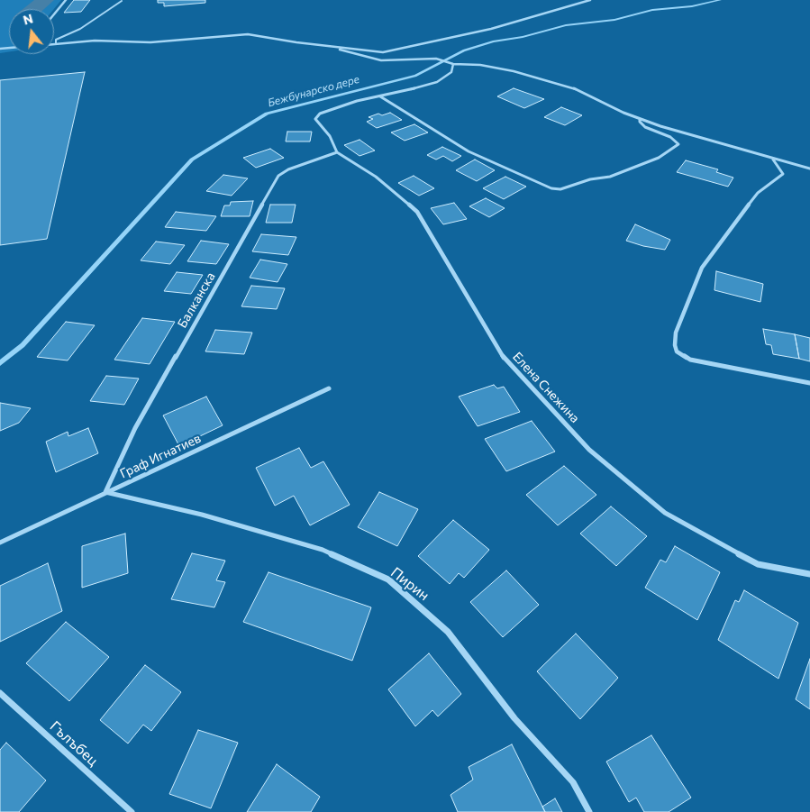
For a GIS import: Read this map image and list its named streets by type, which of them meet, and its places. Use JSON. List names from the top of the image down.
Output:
{
  "streets": {
    "street": [
      "Балканска",
      "Елена Снежина",
      "Граф Игнатиев",
      "Пирин",
      "Гълъбец"
    ]
  },
  "crossings": [
    ["Балканска", "Елена Снежина"],
    ["Балканска", "Граф Игнатиев"],
    ["Балканска", "Пирин"],
    ["Граф Игнатиев", "Пирин"]
  ],
  "water": ["Бежбунарско дере"],
  "north": "top"
}
